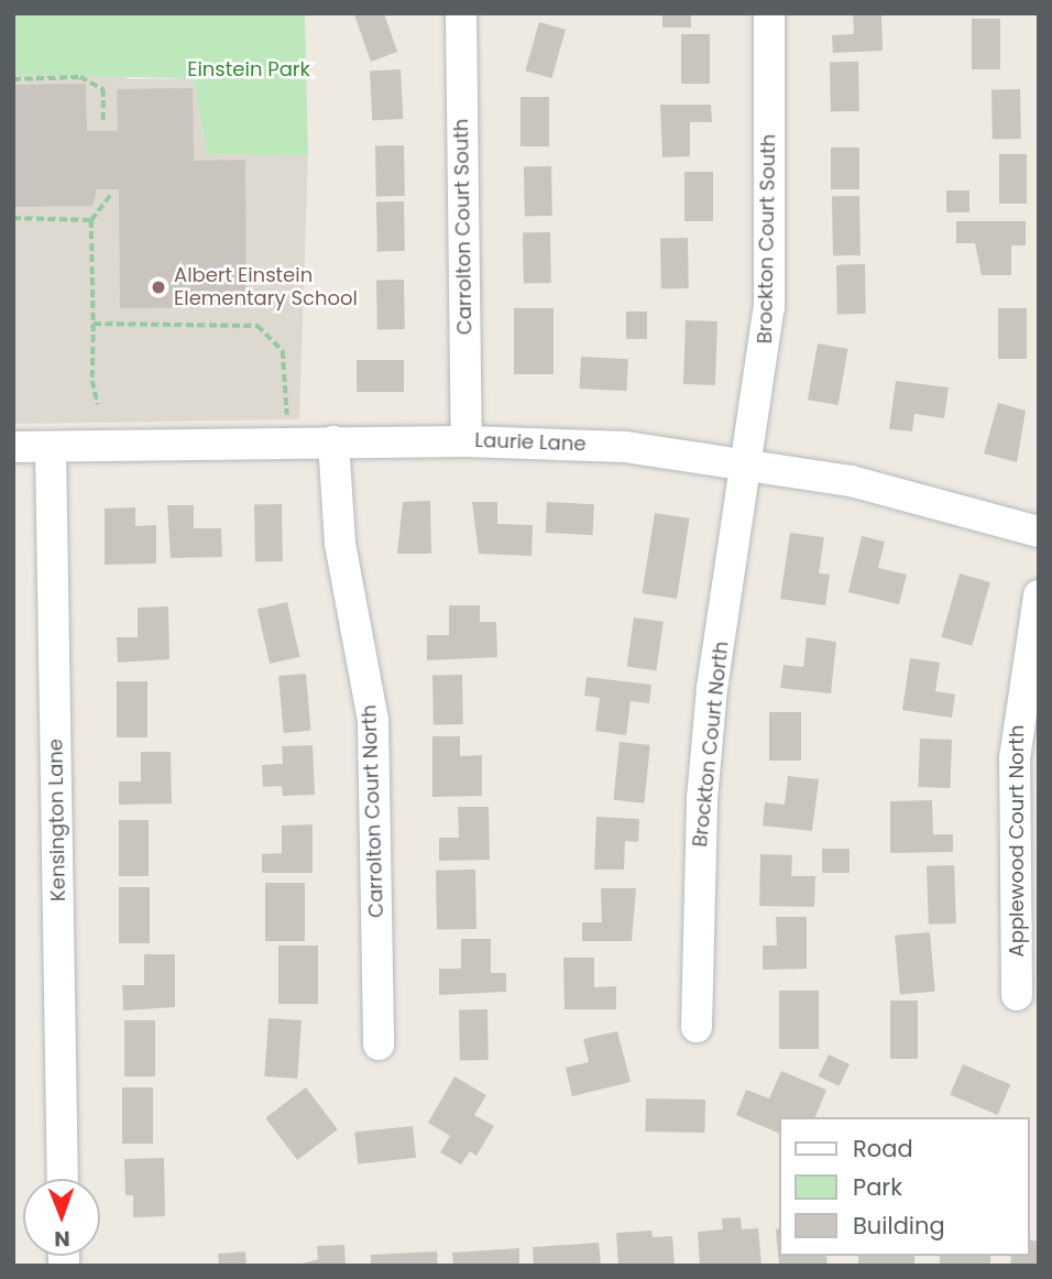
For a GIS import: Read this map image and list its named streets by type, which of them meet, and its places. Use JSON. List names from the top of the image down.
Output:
{
  "streets": {
    "street": [
      "Carrolton Court South",
      "Brockton Court South",
      "Laurie Lane",
      "Brockton Court North",
      "Carrolton Court North",
      "Kensington Lane",
      "Applewood Court North"
    ]
  },
  "crossings": [
    ["Carrolton Court South", "Laurie Lane"],
    ["Brockton Court South", "Laurie Lane"],
    ["Brockton Court South", "Brockton Court North"],
    ["Laurie Lane", "Brockton Court North"],
    ["Laurie Lane", "Carrolton Court North"],
    ["Laurie Lane", "Kensington Lane"]
  ],
  "parks": ["Einstein Park"],
  "places": ["Albert Einstein Elementary School"],
  "legend": ["Road", "Park", "Building"],
  "north": "bottom"
}
